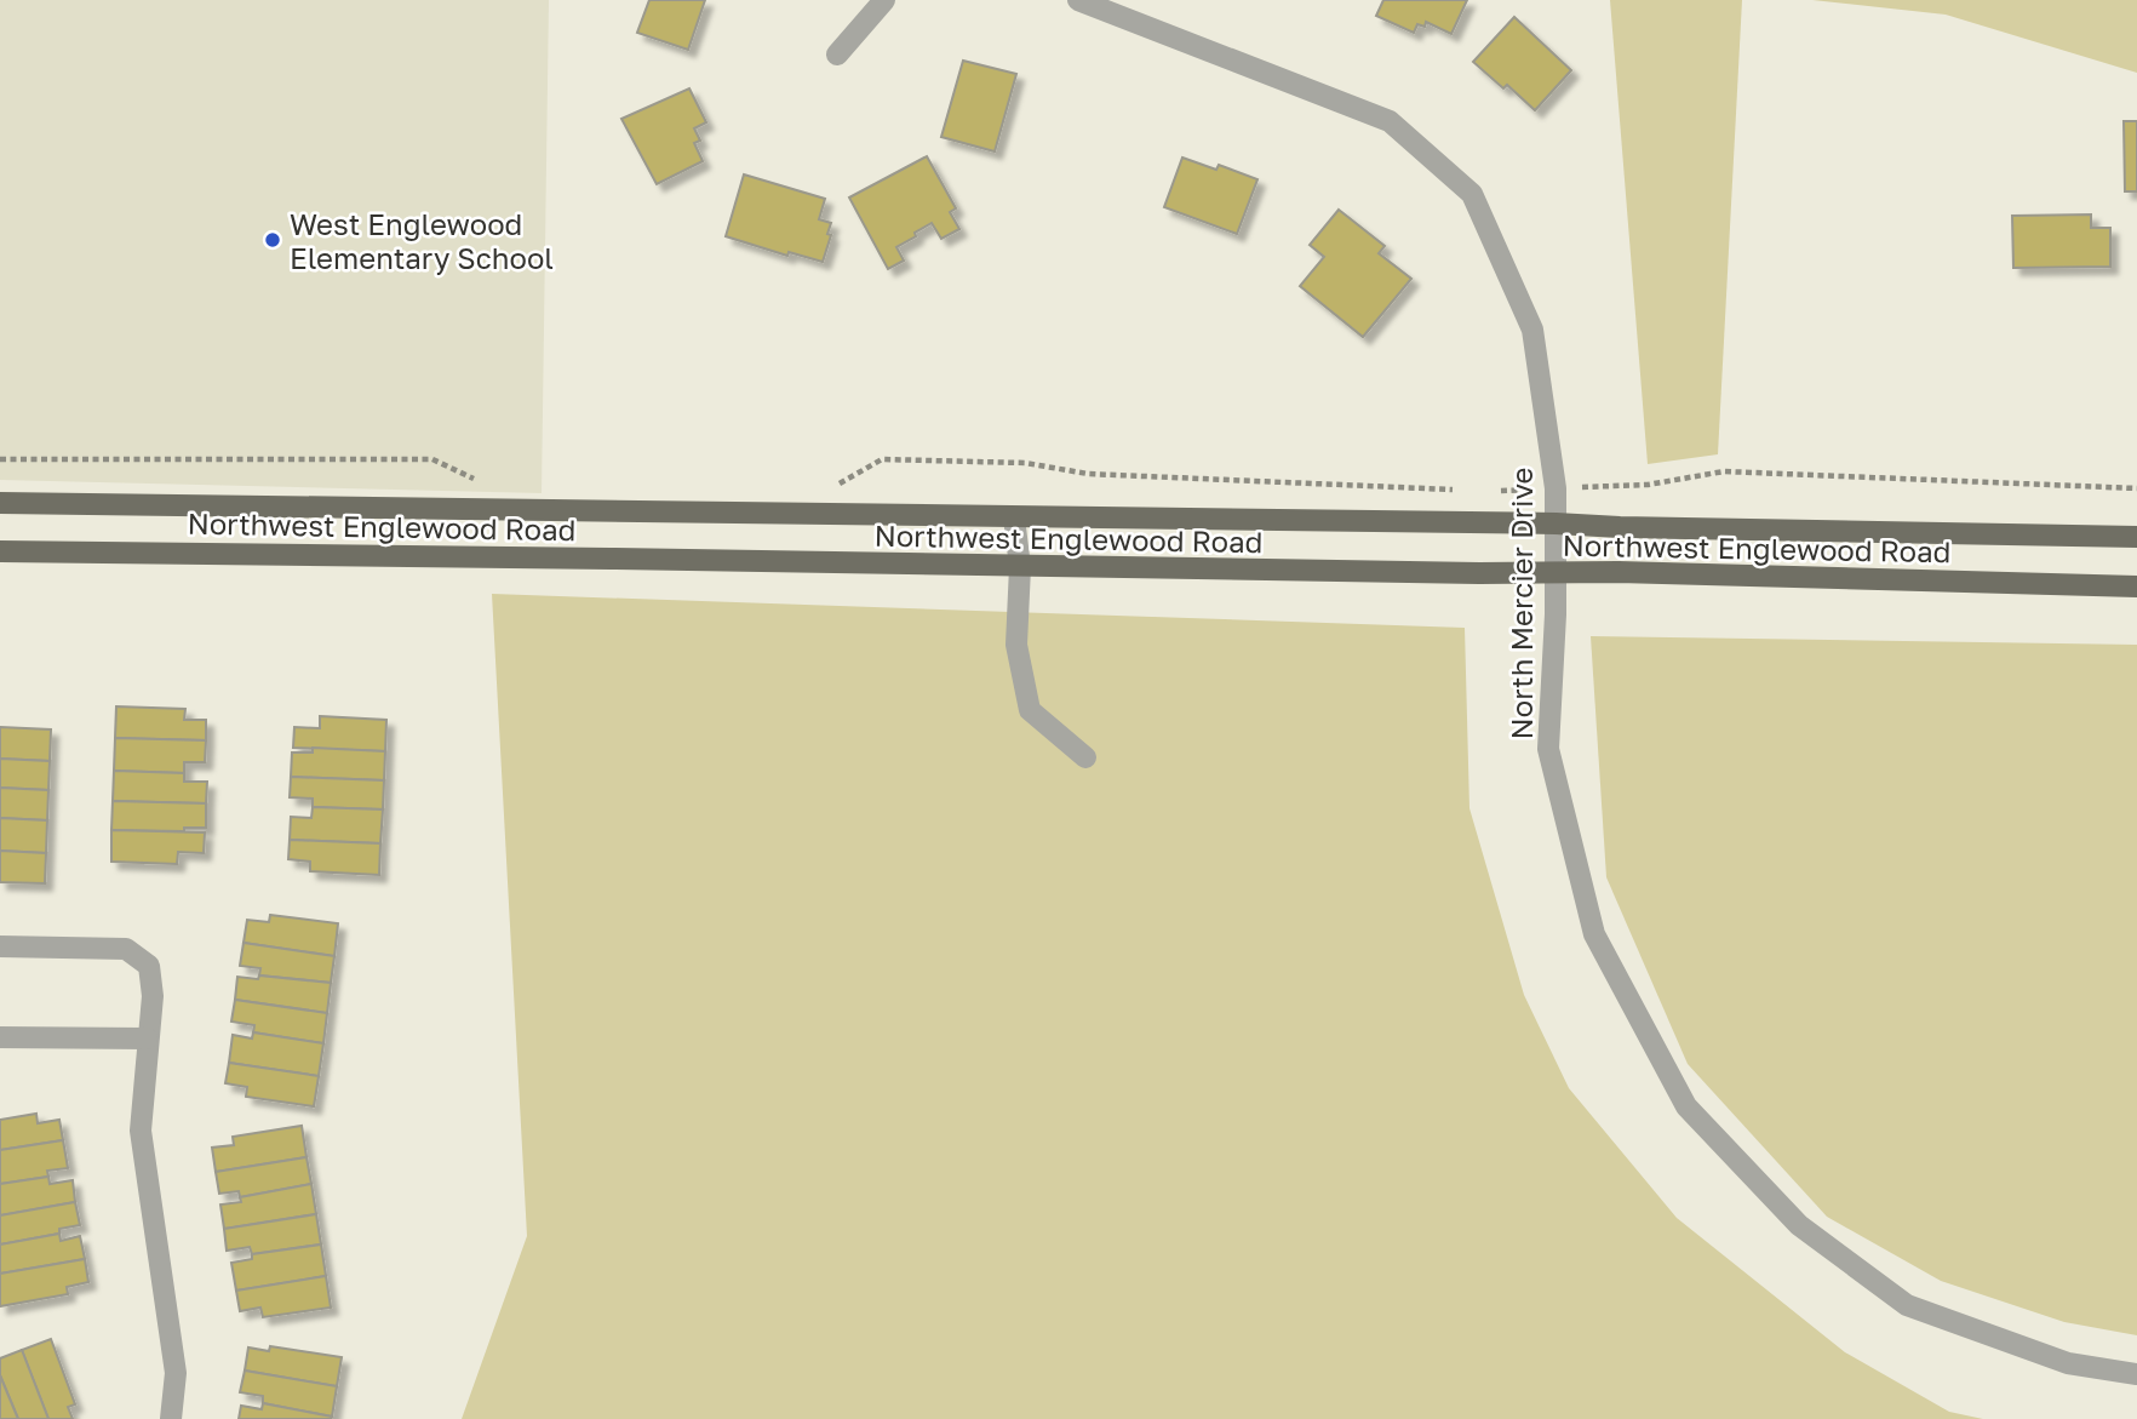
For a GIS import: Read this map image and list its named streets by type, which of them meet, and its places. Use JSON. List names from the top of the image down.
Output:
{
  "streets": {
    "main road": ["Northwest Englewood Road"],
    "street": ["North Mercier Drive"]
  },
  "crossings": [
    ["Northwest Englewood Road", "North Mercier Drive"]
  ],
  "places": ["West Englewood Elementary School"]
}
